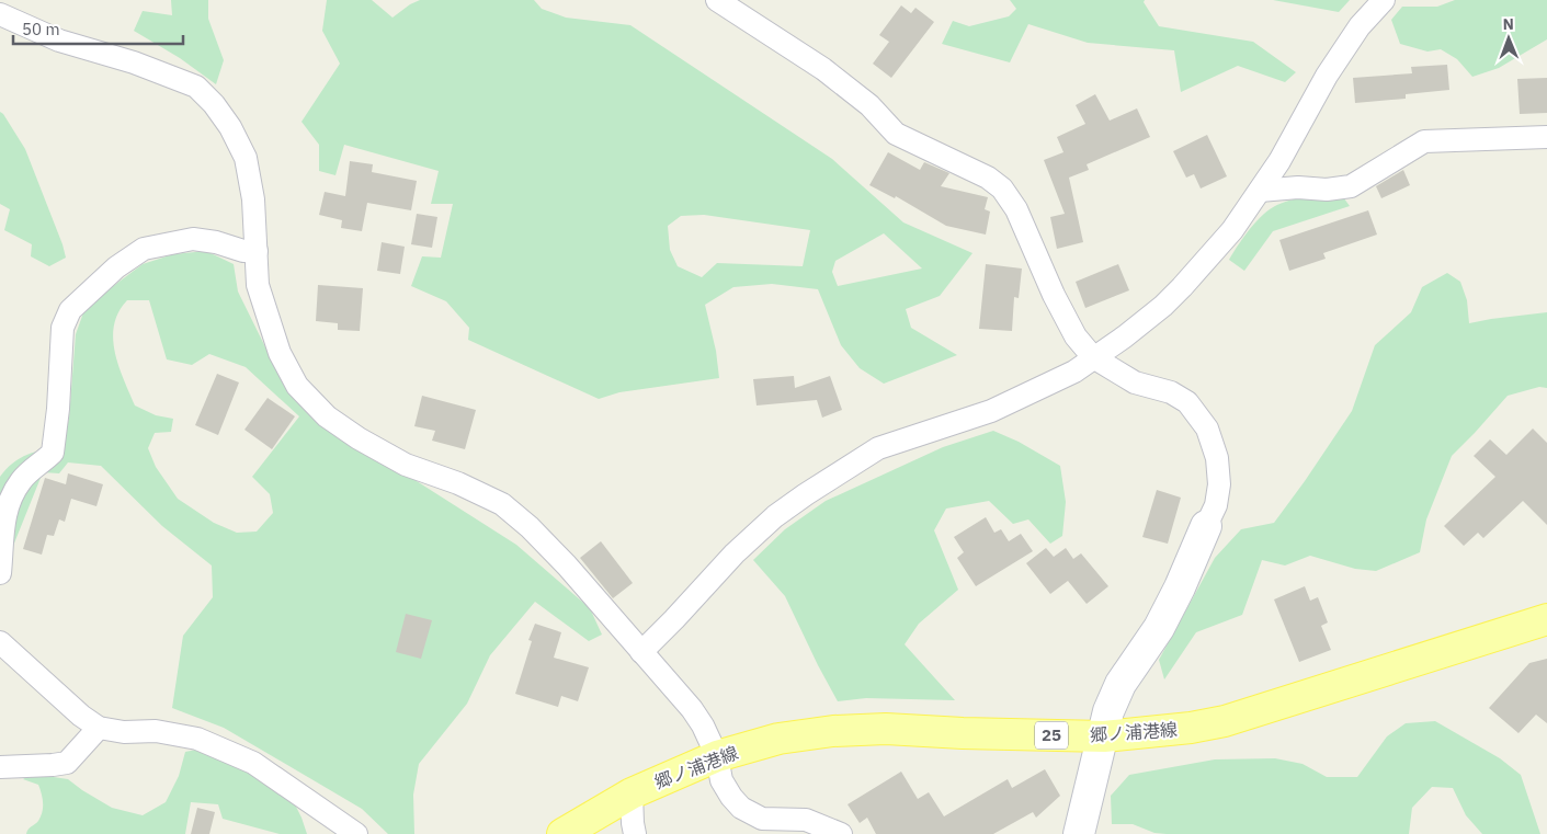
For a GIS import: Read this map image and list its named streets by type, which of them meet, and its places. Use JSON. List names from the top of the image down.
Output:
{
  "streets": {
    "main road": ["郷ノ浦港線", "25"]
  },
  "scale_bar": "50 m",
  "north": "top"
}
